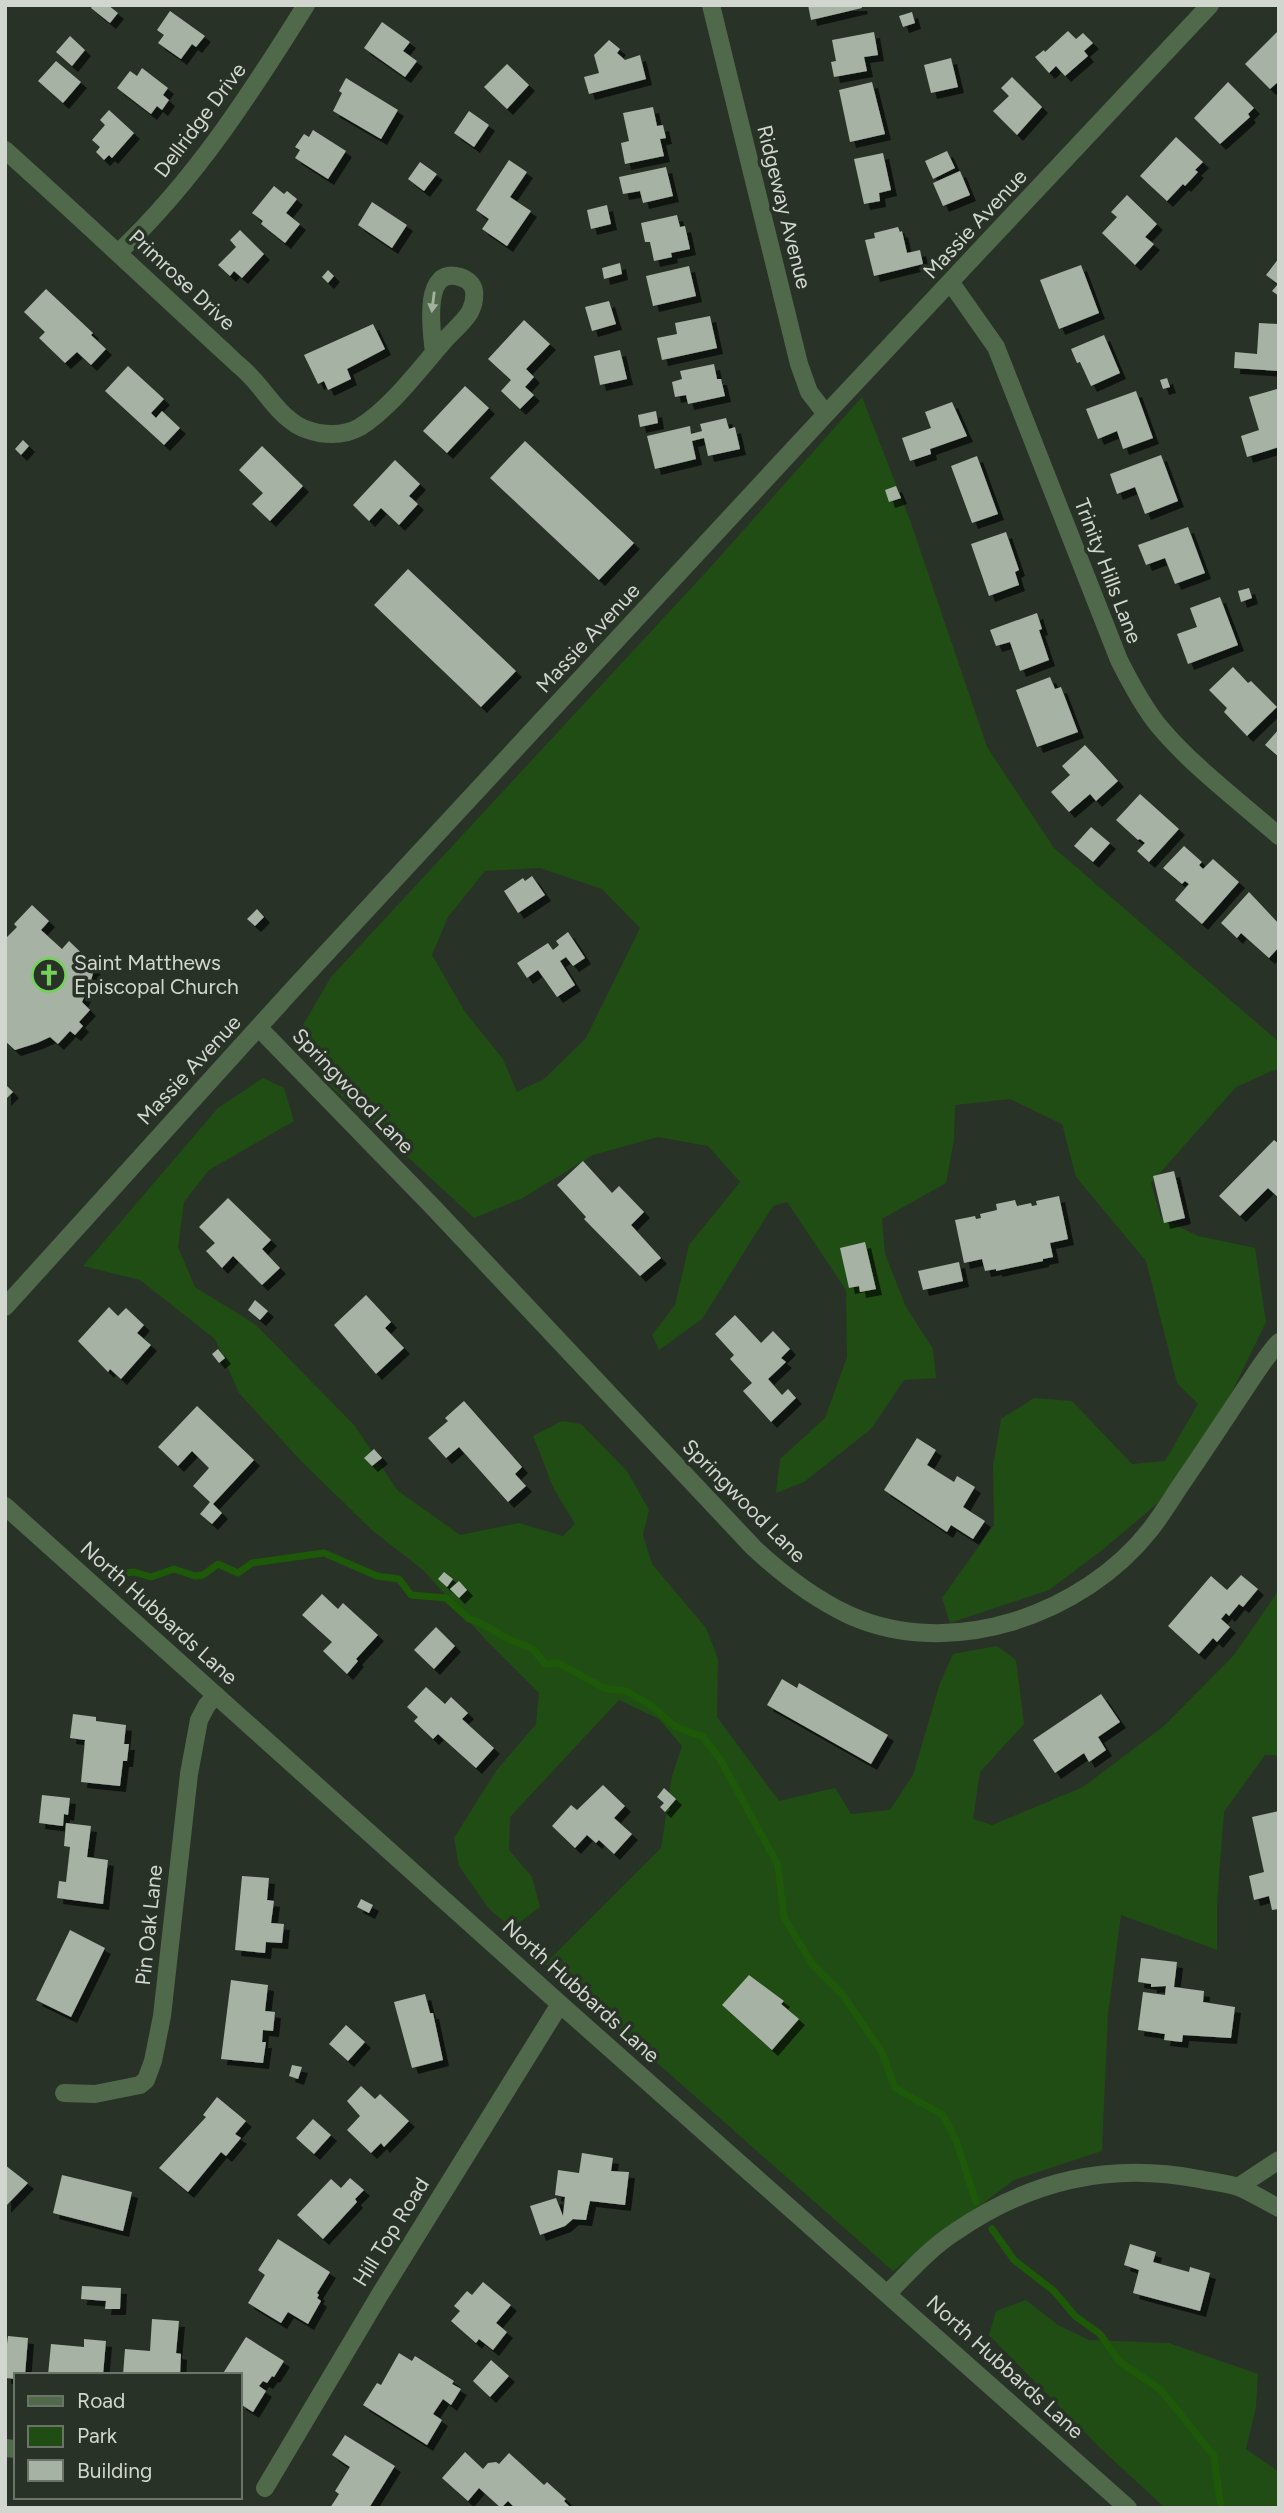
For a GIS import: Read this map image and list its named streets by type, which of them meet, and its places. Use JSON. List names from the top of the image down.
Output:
{
  "streets": {
    "street": [
      "Dellridge Drive",
      "Ridgeway Avenue",
      "Massie Avenue",
      "Primrose Drive",
      "Trinity Hills Lane",
      "Springwood Lane",
      "North Hubbards Lane",
      "Pin Oak Lane",
      "Hill Top Road"
    ]
  },
  "crossings": [
    ["Dellridge Drive", "Primrose Drive"],
    ["Ridgeway Avenue", "Massie Avenue"],
    ["Massie Avenue", "Trinity Hills Lane"],
    ["Massie Avenue", "Springwood Lane"],
    ["North Hubbards Lane", "Pin Oak Lane"],
    ["North Hubbards Lane", "Hill Top Road"]
  ],
  "places": {
    "church": ["Saint Matthews Episcopal Church"]
  },
  "legend": ["Road", "Park", "Building"]
}
